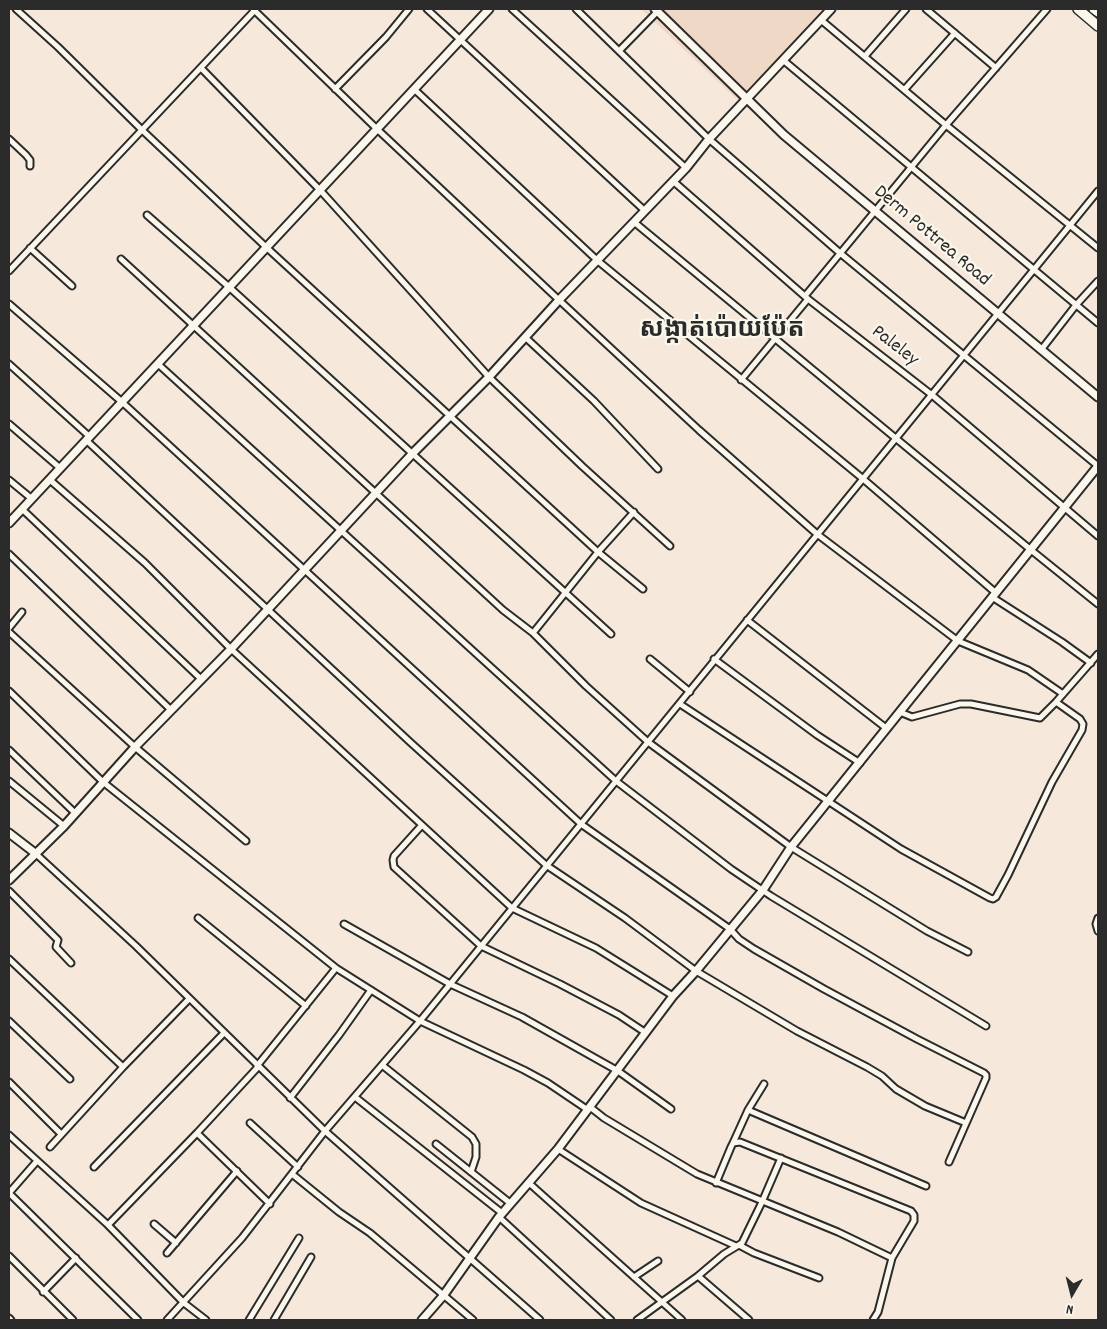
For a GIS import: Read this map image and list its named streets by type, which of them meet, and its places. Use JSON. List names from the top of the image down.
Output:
{
  "streets": {
    "street": ["Derm Pottrea Road", "Paleley"]
  },
  "districts": ["សង្កាត់ប៉ោយប៉ែត"],
  "north": "bottom"
}
